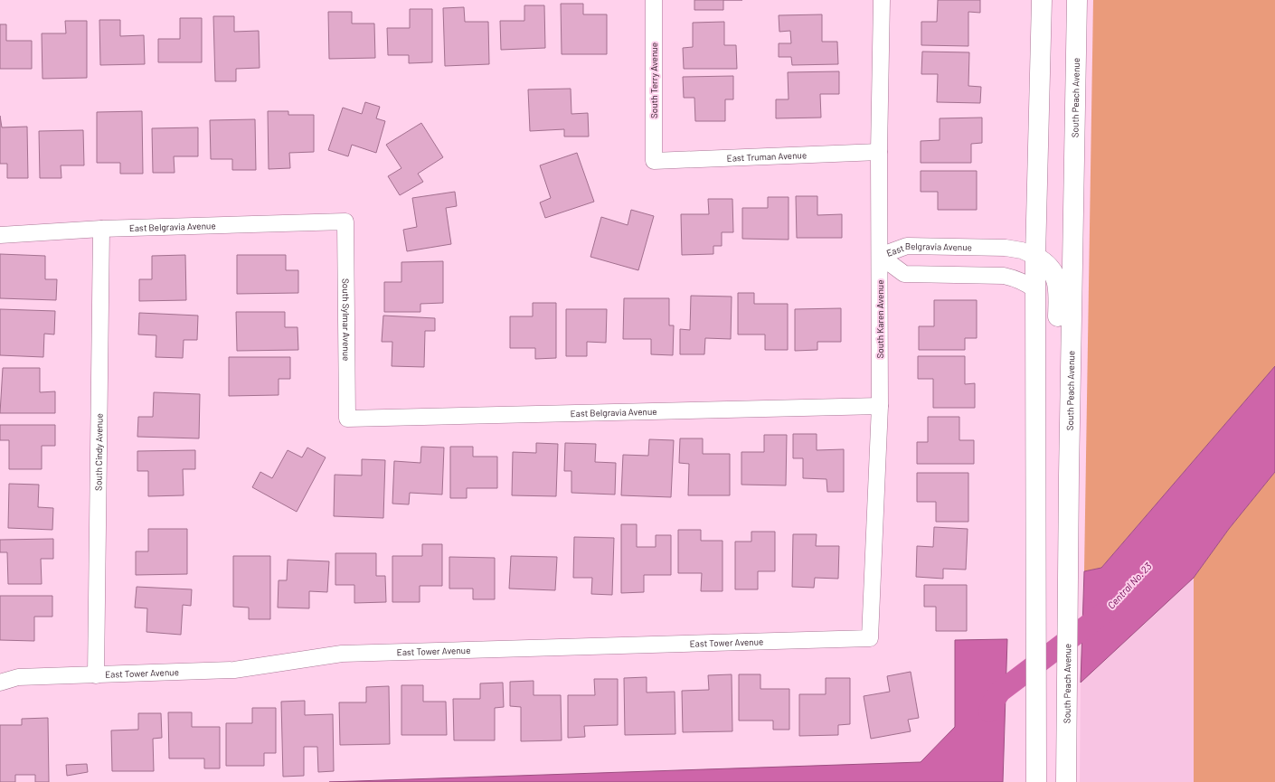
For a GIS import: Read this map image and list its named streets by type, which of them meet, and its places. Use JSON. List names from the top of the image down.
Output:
{
  "streets": {
    "street": [
      "South Terry Avenue",
      "South Peach Avenue",
      "East Truman Avenue",
      "East Belgravia Avenue",
      "South Karen Avenue",
      "South Sylmar Avenue",
      "South Cindy Avenue",
      "East Tower Avenue"
    ]
  },
  "crossings": [
    ["South Terry Avenue", "East Truman Avenue"],
    ["East Truman Avenue", "South Karen Avenue"],
    ["East Belgravia Avenue", "South Karen Avenue"],
    ["East Belgravia Avenue", "South Sylmar Avenue"],
    ["East Belgravia Avenue", "South Cindy Avenue"],
    ["South Karen Avenue", "East Tower Avenue"],
    ["South Cindy Avenue", "East Tower Avenue"]
  ],
  "water": ["Central No. 23"]
}
